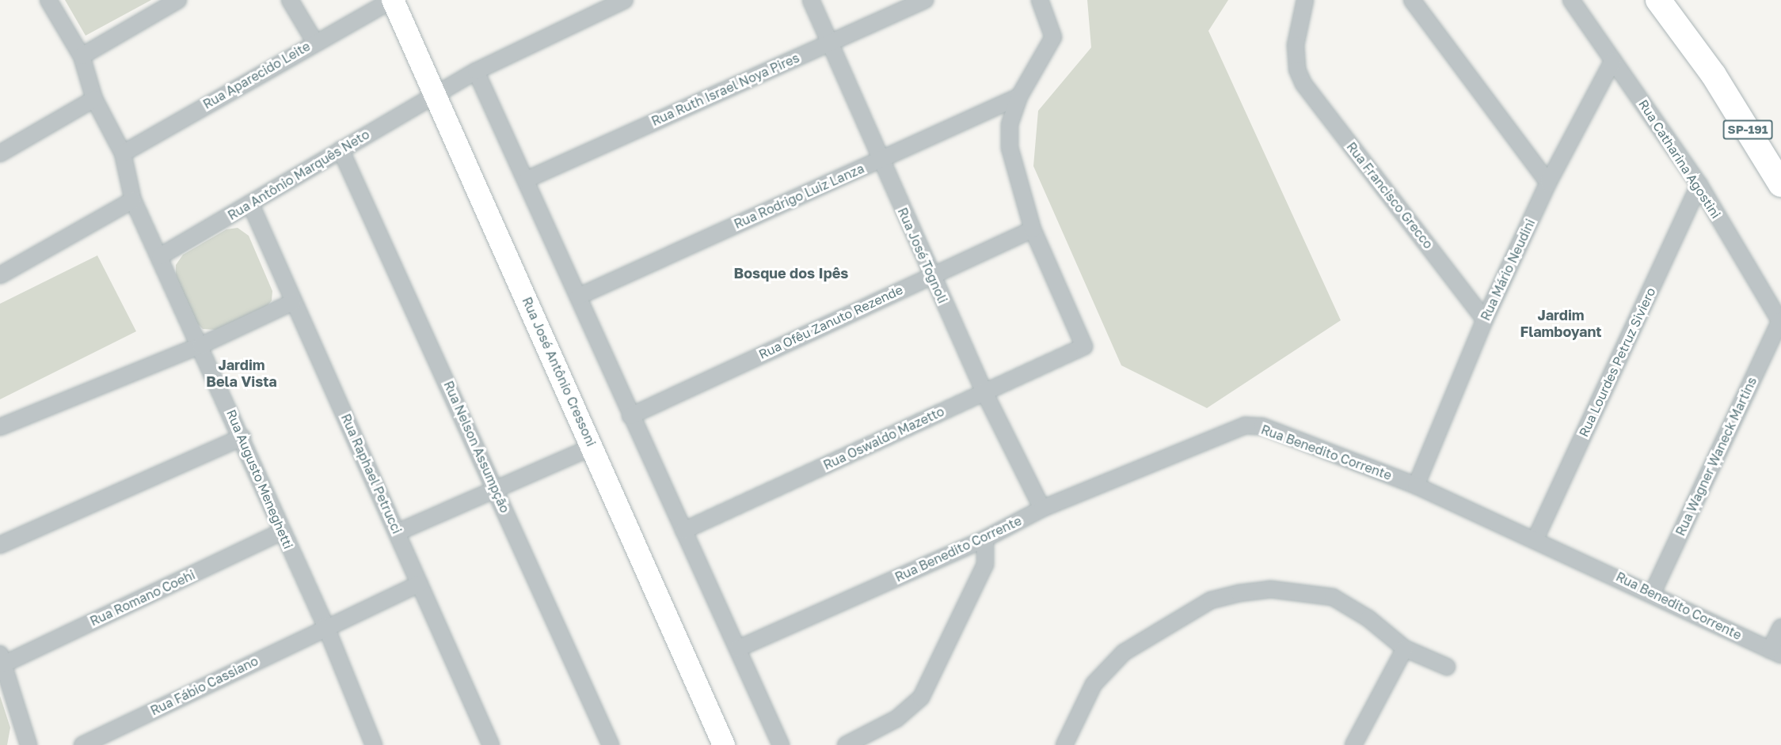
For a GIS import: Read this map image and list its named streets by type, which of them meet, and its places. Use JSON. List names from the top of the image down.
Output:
{
  "streets": {
    "main road": ["SP-191"],
    "street": [
      "Rua Aparecido Leite",
      "Rua Ruth Israel Noya Pires",
      "Rua Catharina Agostini",
      "Rua Antônio Marquês Neto",
      "Rua Francisco Grecco",
      "Rua Rodrigo Luiz Lanza",
      "Rua José Tognoli",
      "Rua Mário Neudini",
      "Rua Ofêu Zanuto Rezende",
      "Rua Lourdes Petruz Siviero",
      "Rua José Antônio Cressoni",
      "Rua Oswaldo Mazetto",
      "Rua Nelson Assumpção",
      "Rua Benedito Corrente",
      "Rua Wagner Waneck Martins",
      "Rua Raphael Petrucci",
      "Rua Augusto Meneghetti",
      "Rua Romano Coehi",
      "Rua Fábio Cassiano"
    ]
  },
  "crossings": [
    ["Rua Aparecido Leite", "Rua José Antônio Cressoni"],
    ["Rua Aparecido Leite", "Rua Augusto Meneghetti"],
    ["Rua Ruth Israel Noya Pires", "Rua José Tognoli"],
    ["Rua Catharina Agostini", "Rua Mário Neudini"],
    ["Rua Catharina Agostini", "Rua Lourdes Petruz Siviero"],
    ["Rua Catharina Agostini", "Rua Wagner Waneck Martins"],
    ["Rua Antônio Marquês Neto", "Rua José Antônio Cressoni"],
    ["Rua Antônio Marquês Neto", "Rua Nelson Assumpção"],
    ["Rua Antônio Marquês Neto", "Rua Raphael Petrucci"],
    ["Rua Antônio Marquês Neto", "Rua Augusto Meneghetti"],
    ["Rua Francisco Grecco", "Rua Mário Neudini"],
    ["Rua Rodrigo Luiz Lanza", "Rua José Tognoli"],
    ["Rua José Tognoli", "Rua Ofêu Zanuto Rezende"],
    ["Rua José Tognoli", "Rua Oswaldo Mazetto"],
    ["Rua José Tognoli", "Rua Benedito Corrente"],
    ["Rua Mário Neudini", "Rua Benedito Corrente"],
    ["Rua Ofêu Zanuto Rezende", "Rua Oswaldo Mazetto"],
    ["Rua Lourdes Petruz Siviero", "Rua Benedito Corrente"],
    ["Rua Benedito Corrente", "Rua Wagner Waneck Martins"],
    ["Rua Raphael Petrucci", "Rua Fábio Cassiano"],
    ["Rua Augusto Meneghetti", "Rua Romano Coehi"],
    ["Rua Augusto Meneghetti", "Rua Fábio Cassiano"]
  ],
  "districts": ["Bosque dos Ipês", "Jardim Flamboyant", "Jardim Bela Vista"]
}
